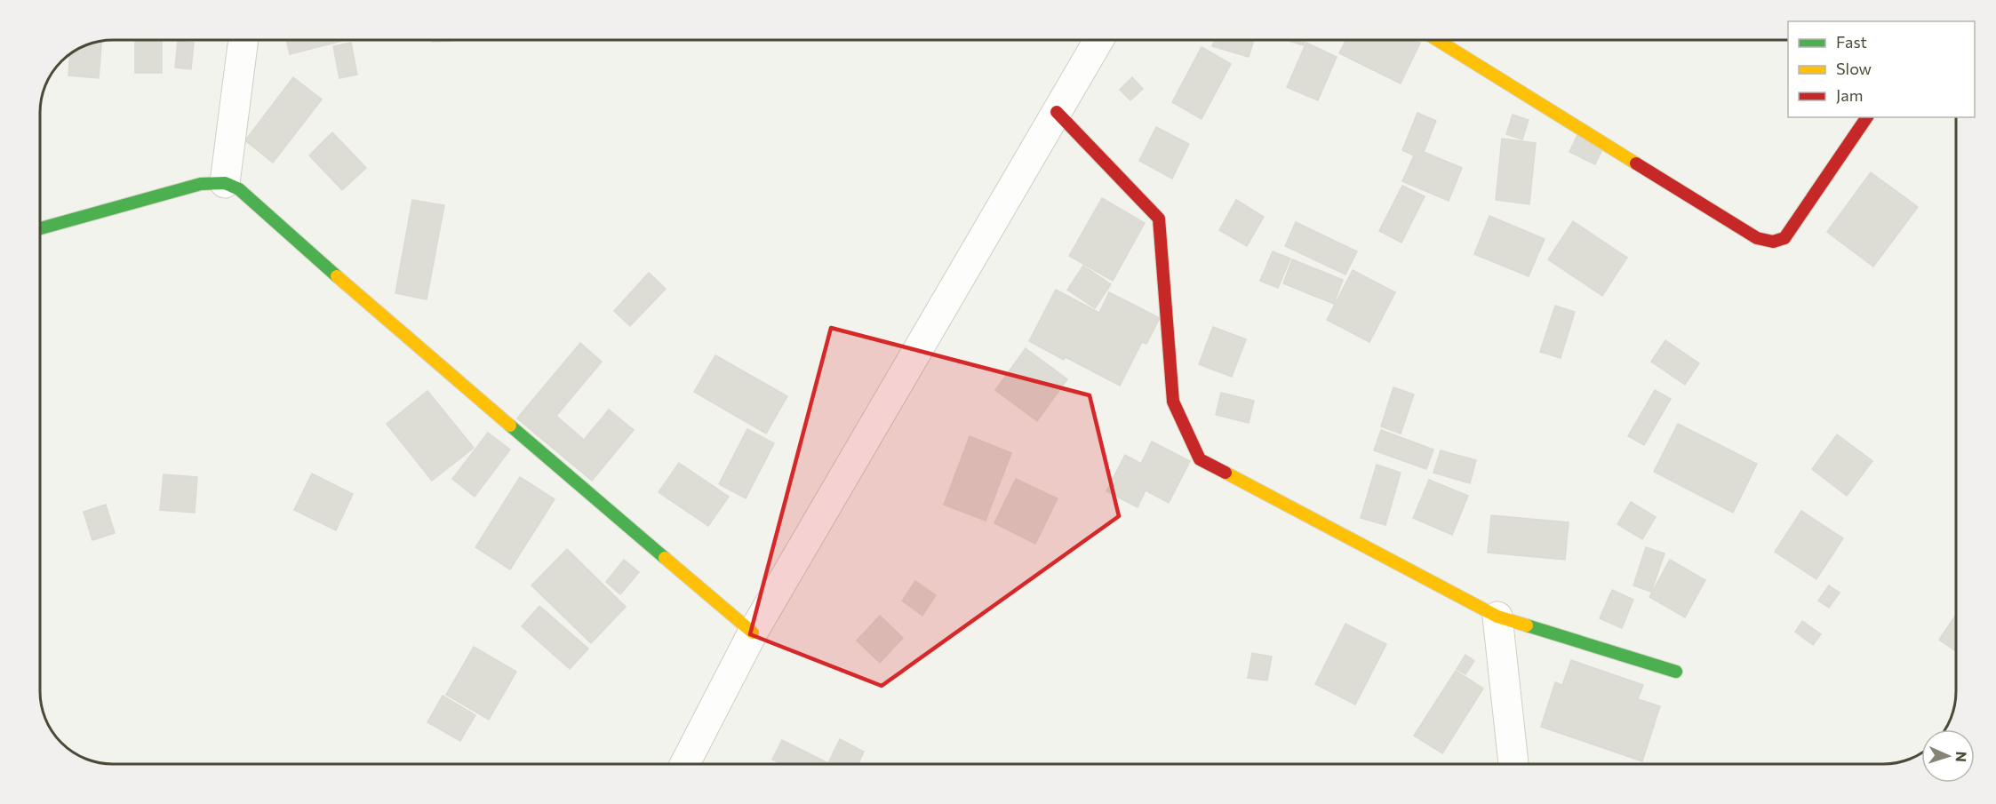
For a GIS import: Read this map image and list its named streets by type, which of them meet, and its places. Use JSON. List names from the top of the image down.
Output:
{
  "legend": ["Fast", "Slow", "Jam"],
  "north": "right"
}
